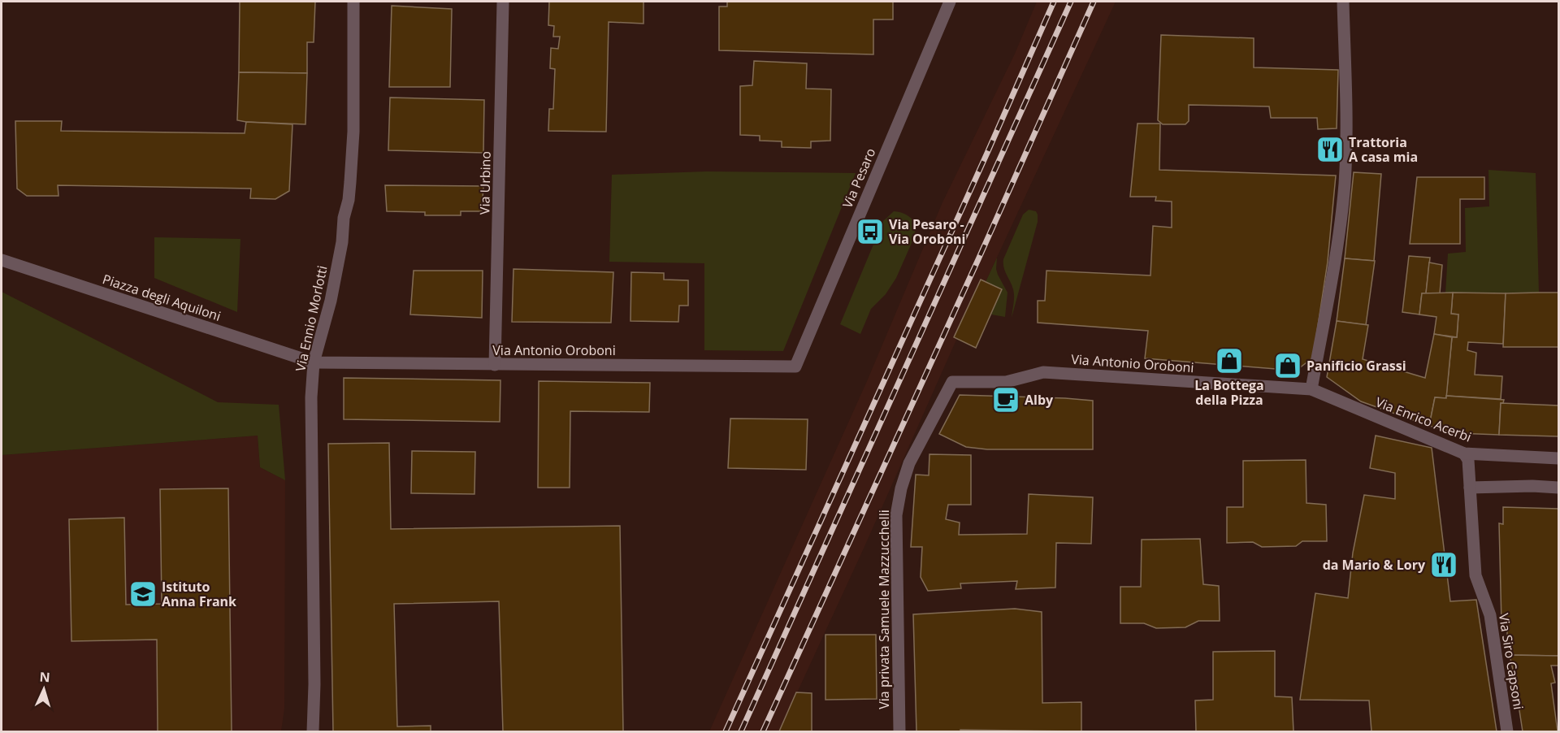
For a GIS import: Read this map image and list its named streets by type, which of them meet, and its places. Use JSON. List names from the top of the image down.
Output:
{
  "streets": {
    "street": [
      "Via Pesaro",
      "Via Urbino",
      "Piazza degli Aquiloni",
      "Via Ennio Morlotti",
      "Via Antonio Oroboni",
      "Via Enrico Acerbi",
      "Via privata Samuele Mazzucchelli",
      "Via Siro Capsoni"
    ]
  },
  "crossings": [
    ["Via Pesaro", "Via Antonio Oroboni"],
    ["Via Urbino", "Via Antonio Oroboni"],
    ["Piazza degli Aquiloni", "Via Ennio Morlotti"],
    ["Piazza degli Aquiloni", "Via Antonio Oroboni"],
    ["Via Ennio Morlotti", "Via Antonio Oroboni"],
    ["Via Antonio Oroboni", "Via Enrico Acerbi"],
    ["Via Antonio Oroboni", "Via privata Samuele Mazzucchelli"],
    ["Via Enrico Acerbi", "Via Siro Capsoni"]
  ],
  "places": {
    "restaurant": ["Trattoria A casa mia", "da Mario & Lory"],
    "bus stop": ["Via Pesaro - Via Oroboni"],
    "shop": ["La Bottega della Pizza", "Panificio Grassi"],
    "cafe": ["Alby"],
    "school or university": ["Istituto Anna Frank"]
  },
  "north": "top"
}
